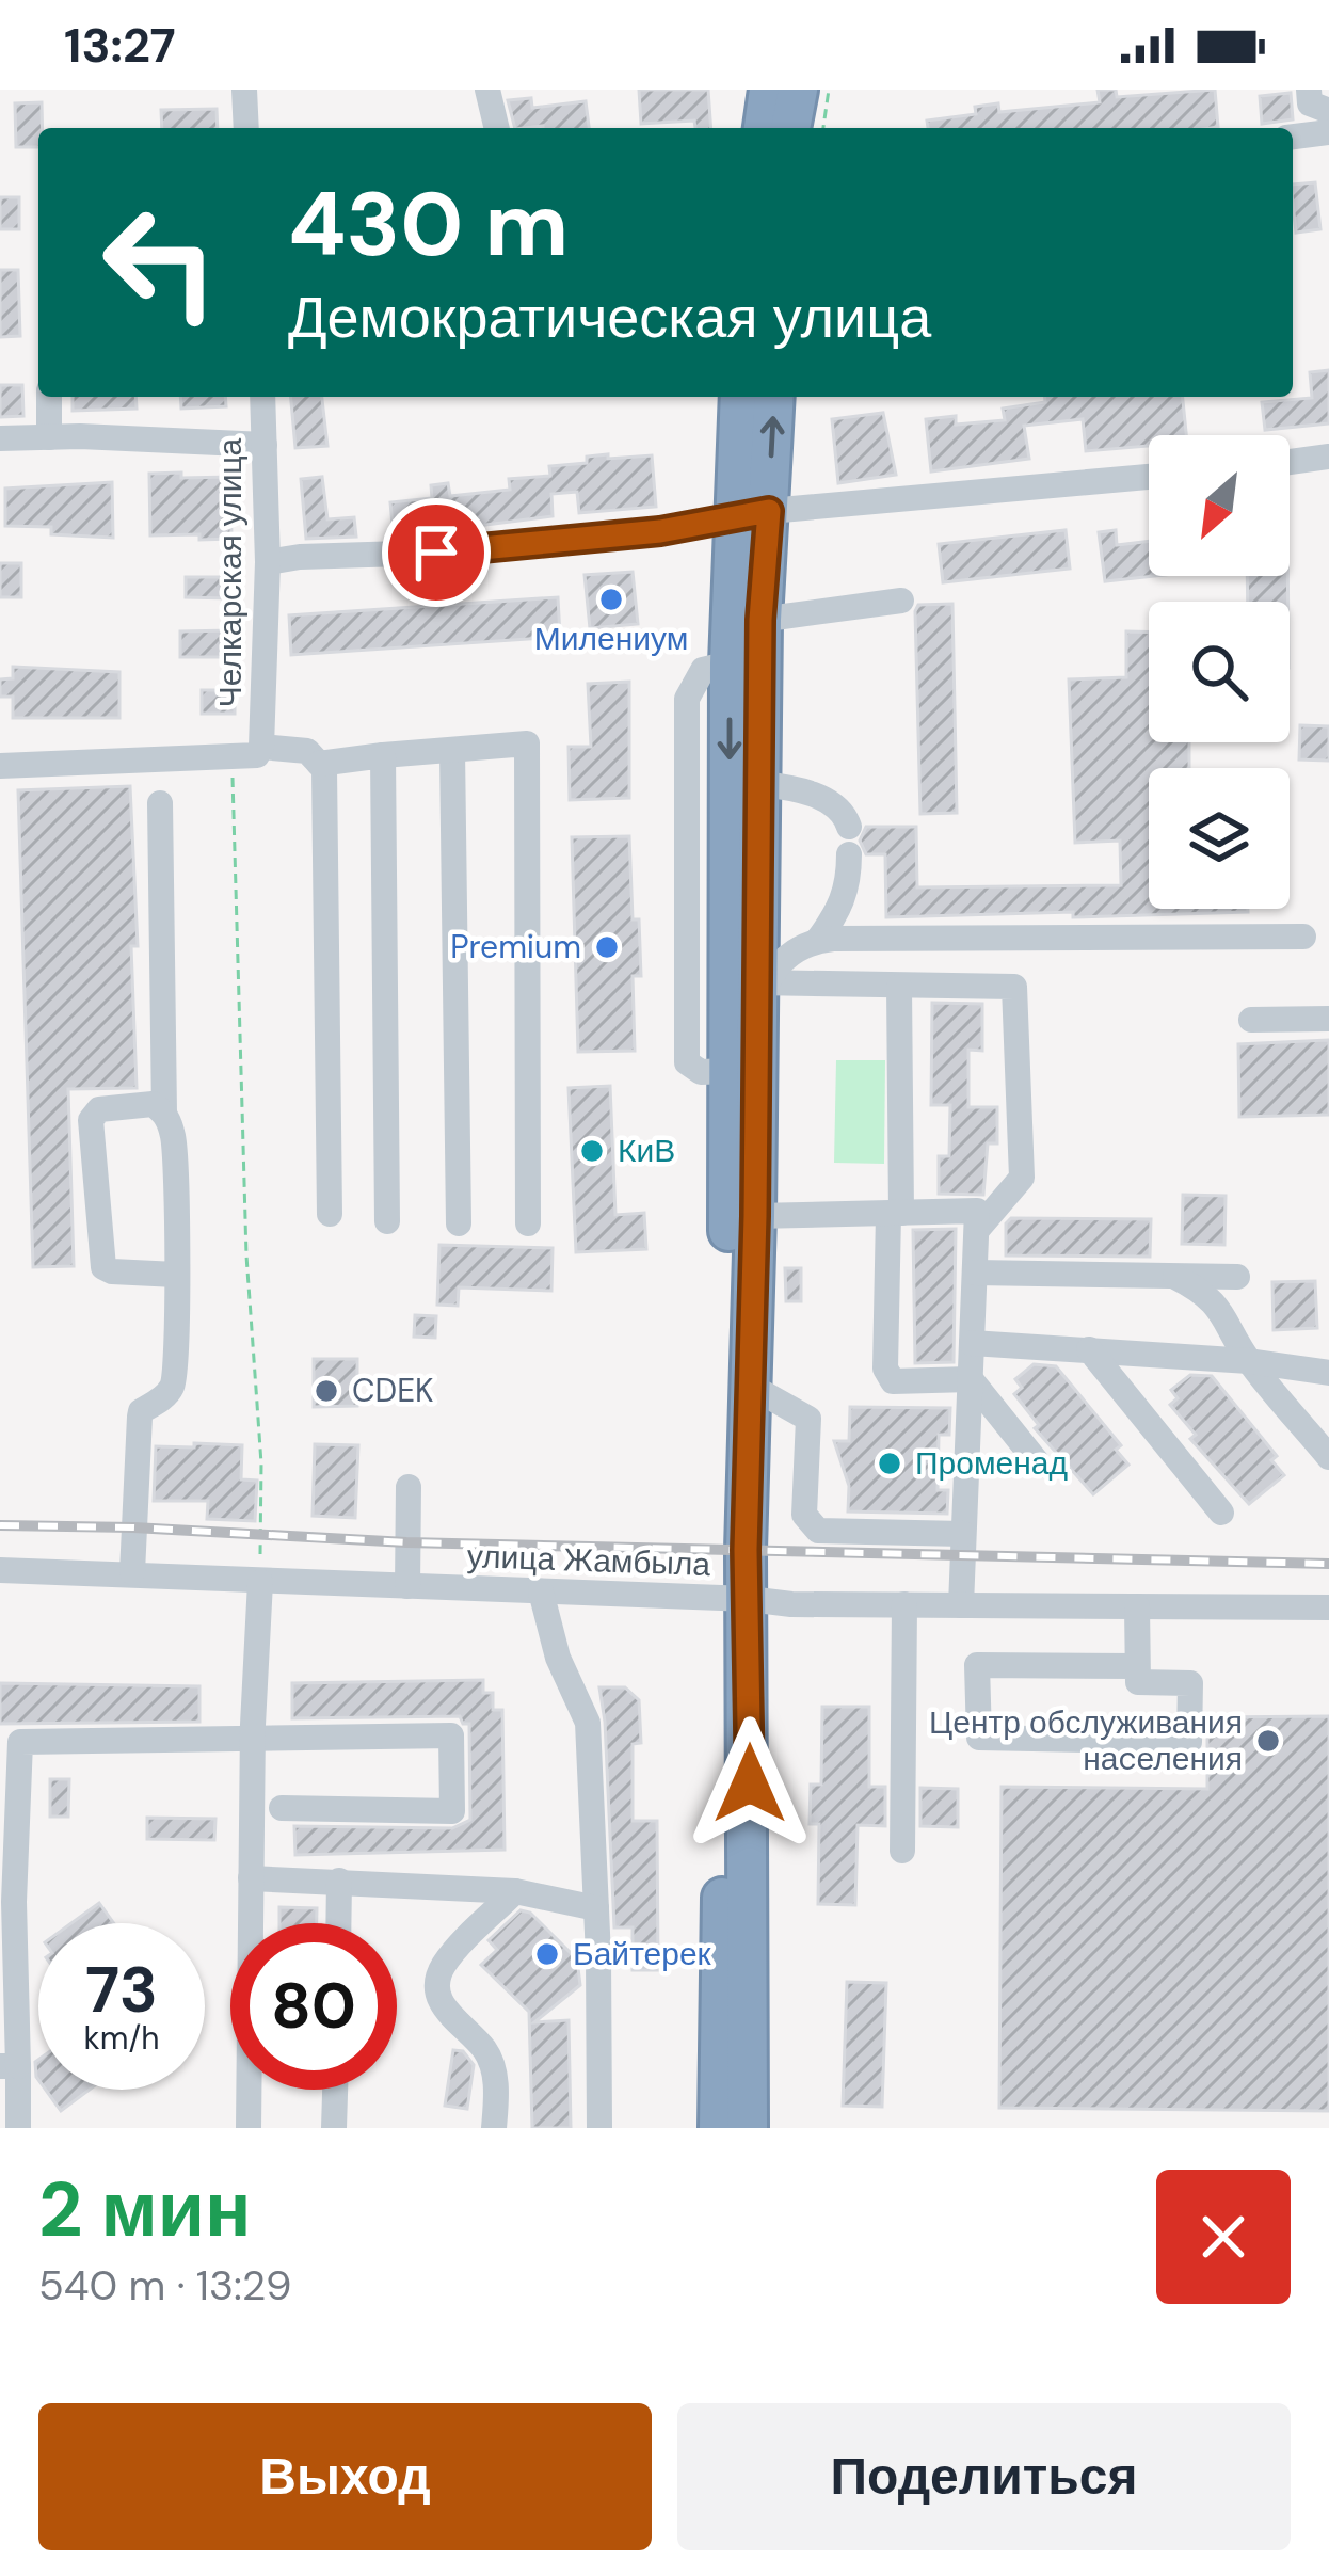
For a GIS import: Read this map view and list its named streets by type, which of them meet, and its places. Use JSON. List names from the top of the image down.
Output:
{
  "streets": {
    "street": ["Челкарская улица", "улица Жамбыла"]
  },
  "places": [
    "Милениум",
    "Premium",
    "КиВ",
    "CDEK",
    "Променад",
    "Центр обслуживания наcеления",
    "Байтерек"
  ],
  "north": "bottom left",
  "page": {
    "status": "13:27",
    "turn": ["430 m", "Демократическая улица"],
    "speed": "73 km/h",
    "limit": "80",
    "heading": ["2 мин", "540 m · 13:29"],
    "buttons": ["Выход", "Поделиться"]
  }
}
